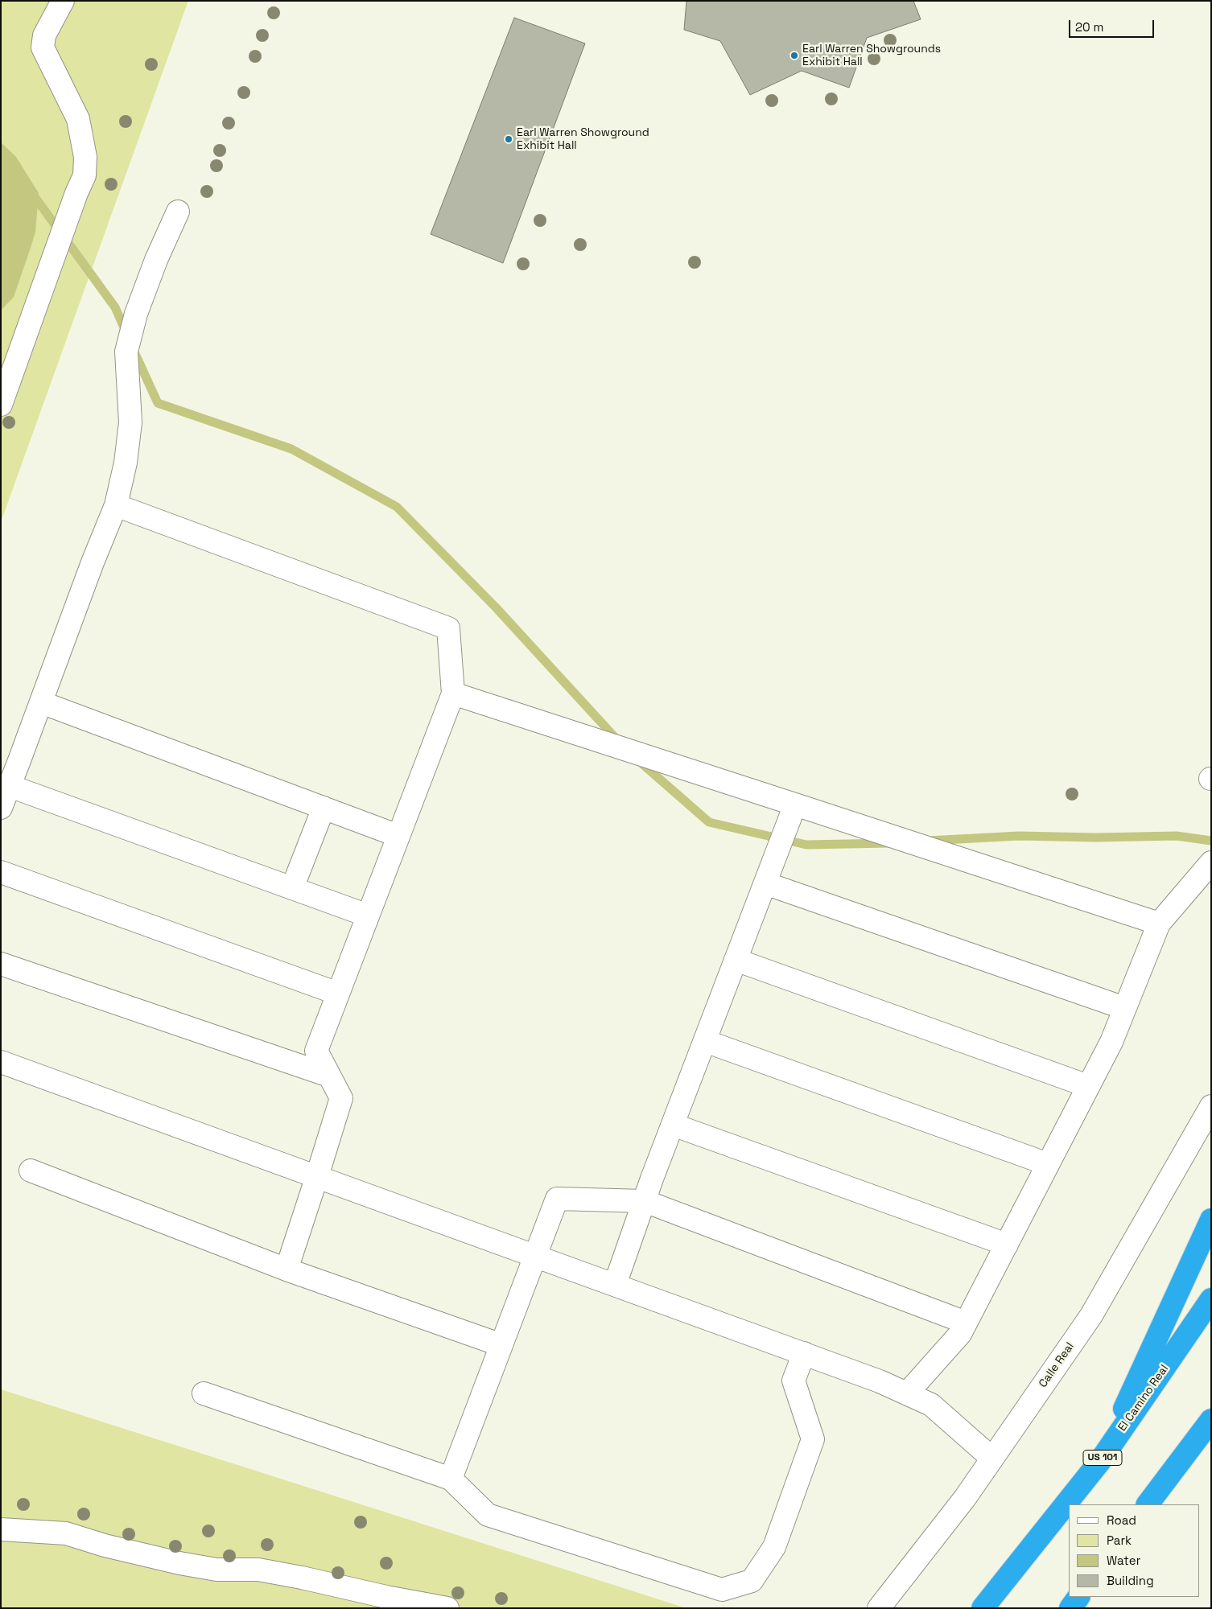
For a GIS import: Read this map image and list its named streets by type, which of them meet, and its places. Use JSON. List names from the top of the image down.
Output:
{
  "streets": {
    "highway": ["El Camino Real", "US 101"],
    "street": ["Calle Real"]
  },
  "places": ["Earl Warren Showgrounds Exhibit Hall", "Earl Warren Showground Exhibit Hall"],
  "legend": [
    "Road",
    "Park",
    "Water",
    "Building"
  ],
  "scale_bar": "20 m"
}
